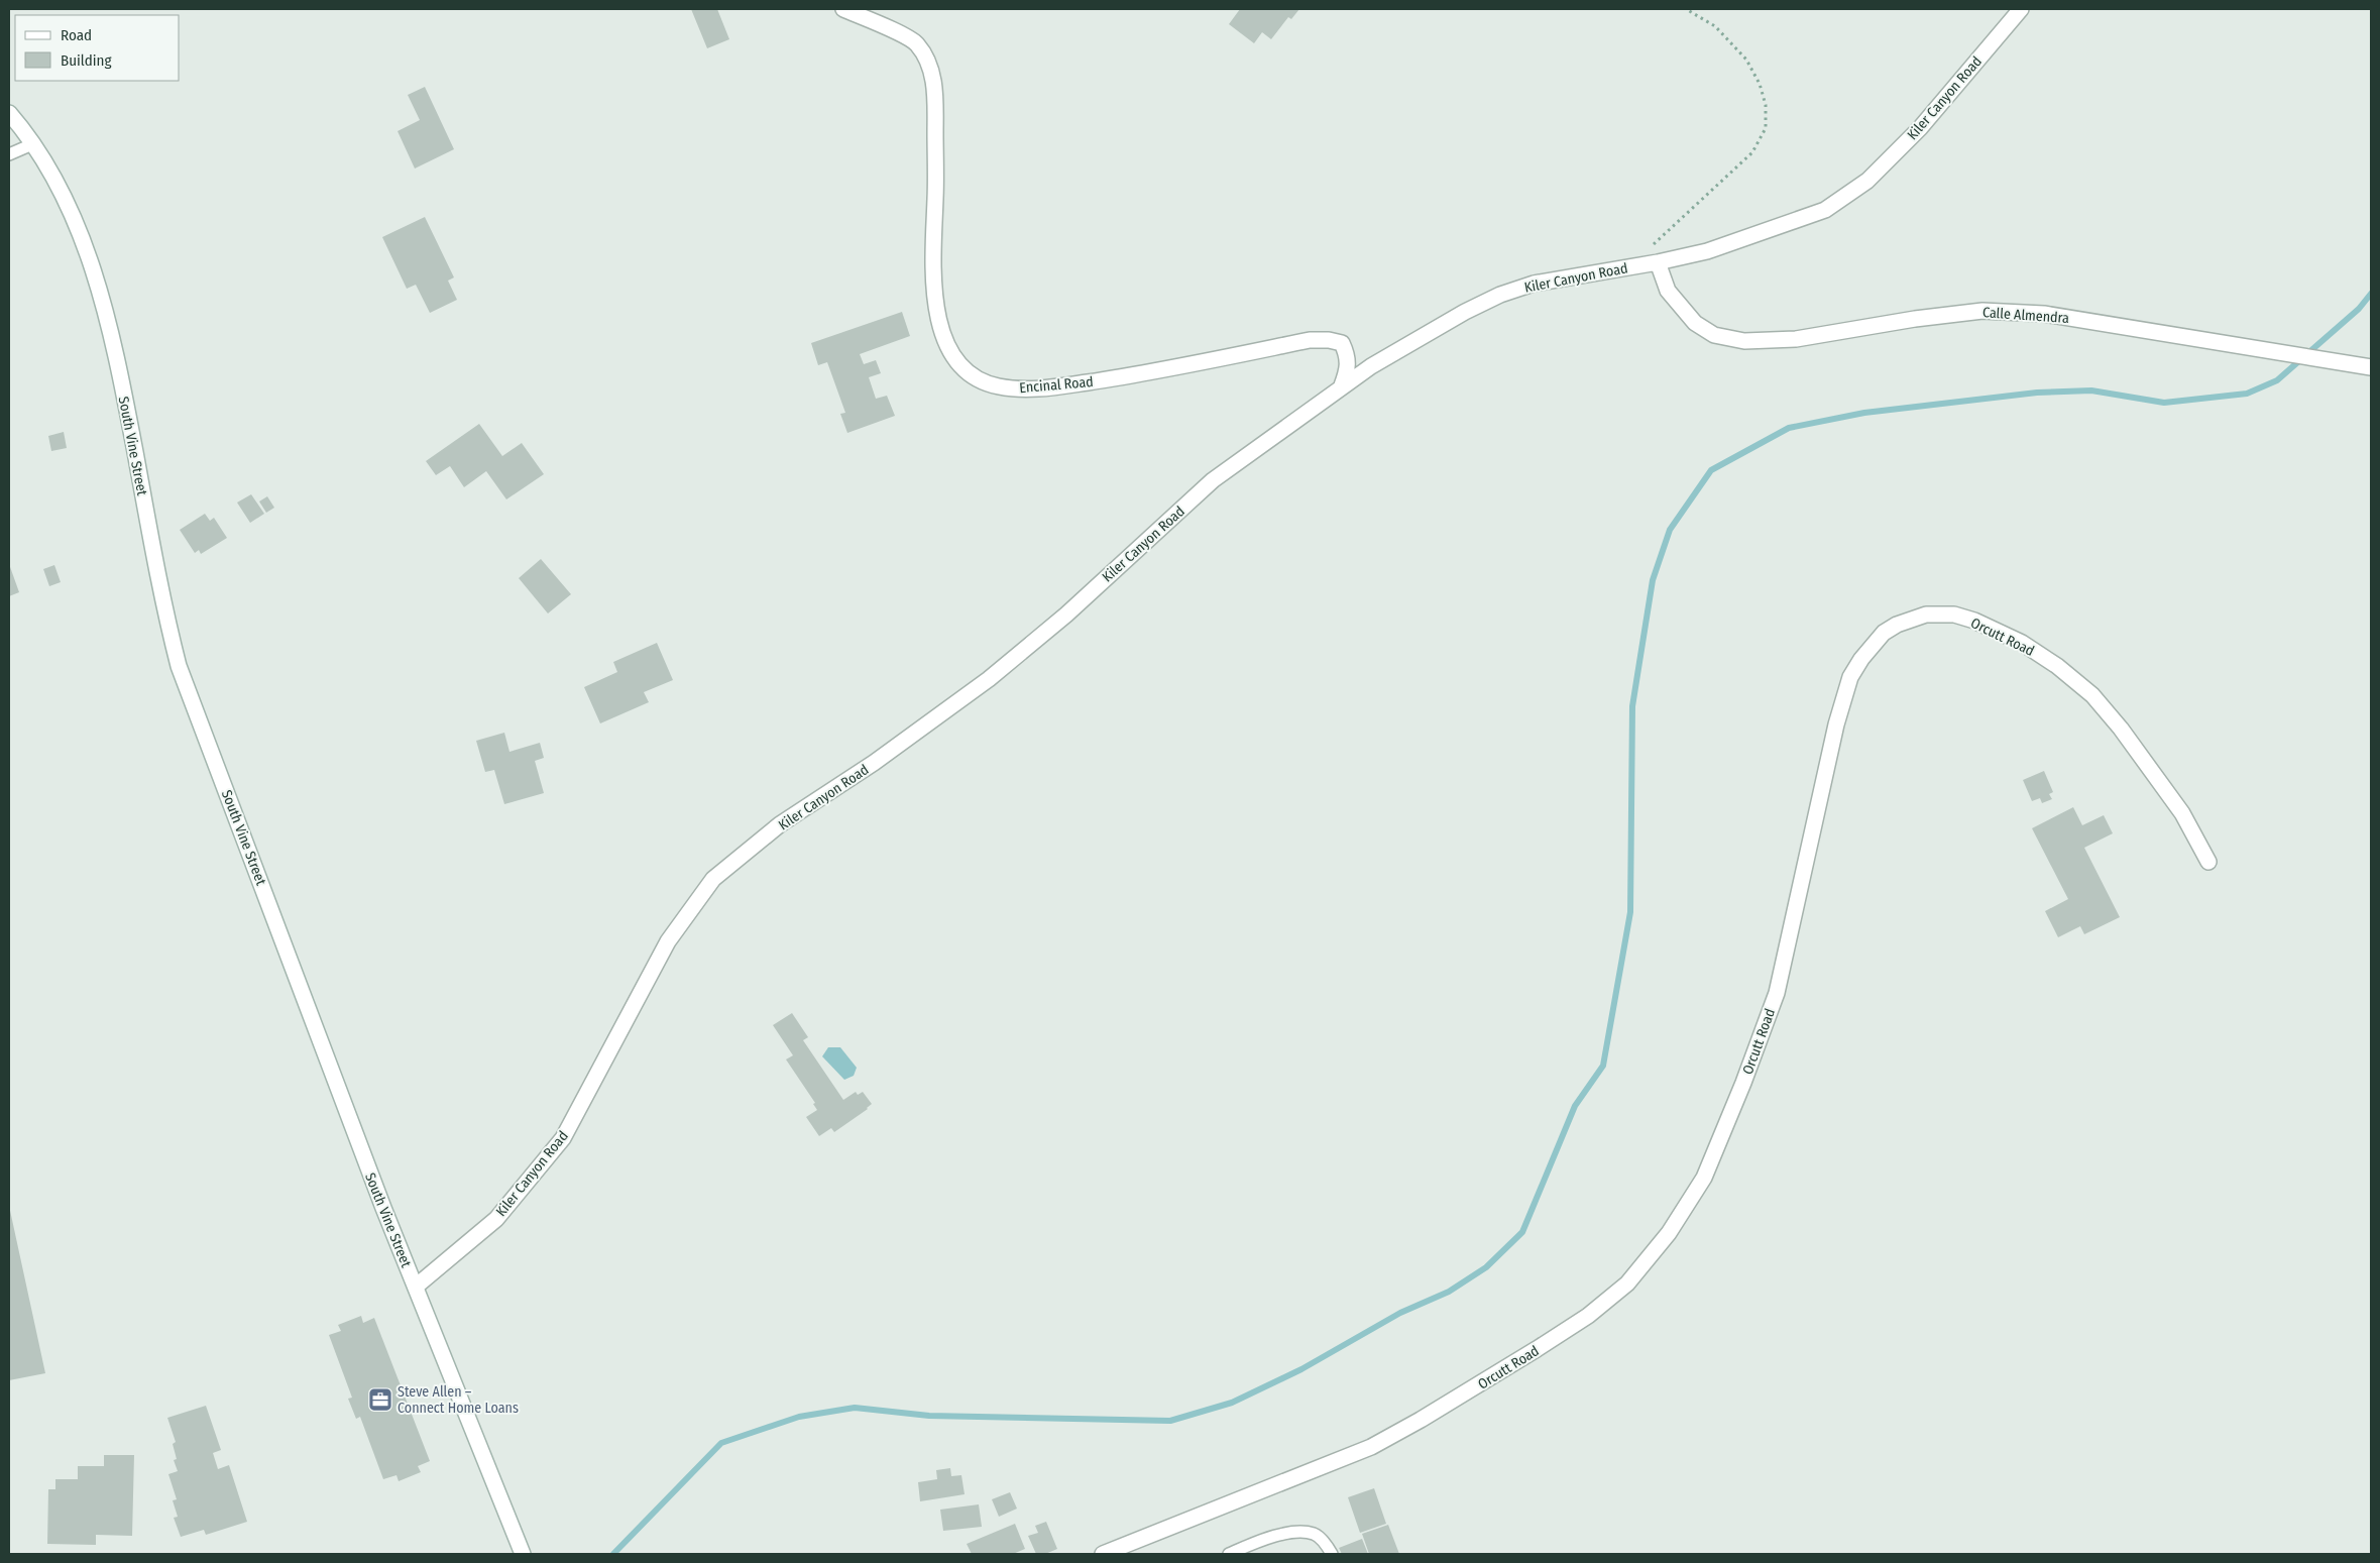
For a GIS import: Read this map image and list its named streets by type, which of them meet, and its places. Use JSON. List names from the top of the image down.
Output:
{
  "streets": {
    "street": [
      "Kiler Canyon Road",
      "Calle Almendra",
      "Encinal Road",
      "South Vine Street",
      "Orcutt Road"
    ]
  },
  "crossings": [
    ["Kiler Canyon Road", "Calle Almendra"],
    ["Kiler Canyon Road", "Encinal Road"],
    ["Kiler Canyon Road", "South Vine Street"]
  ],
  "places": {
    "office": ["Steve Allen – Connect Home Loans"]
  },
  "legend": ["Road", "Building"]
}
